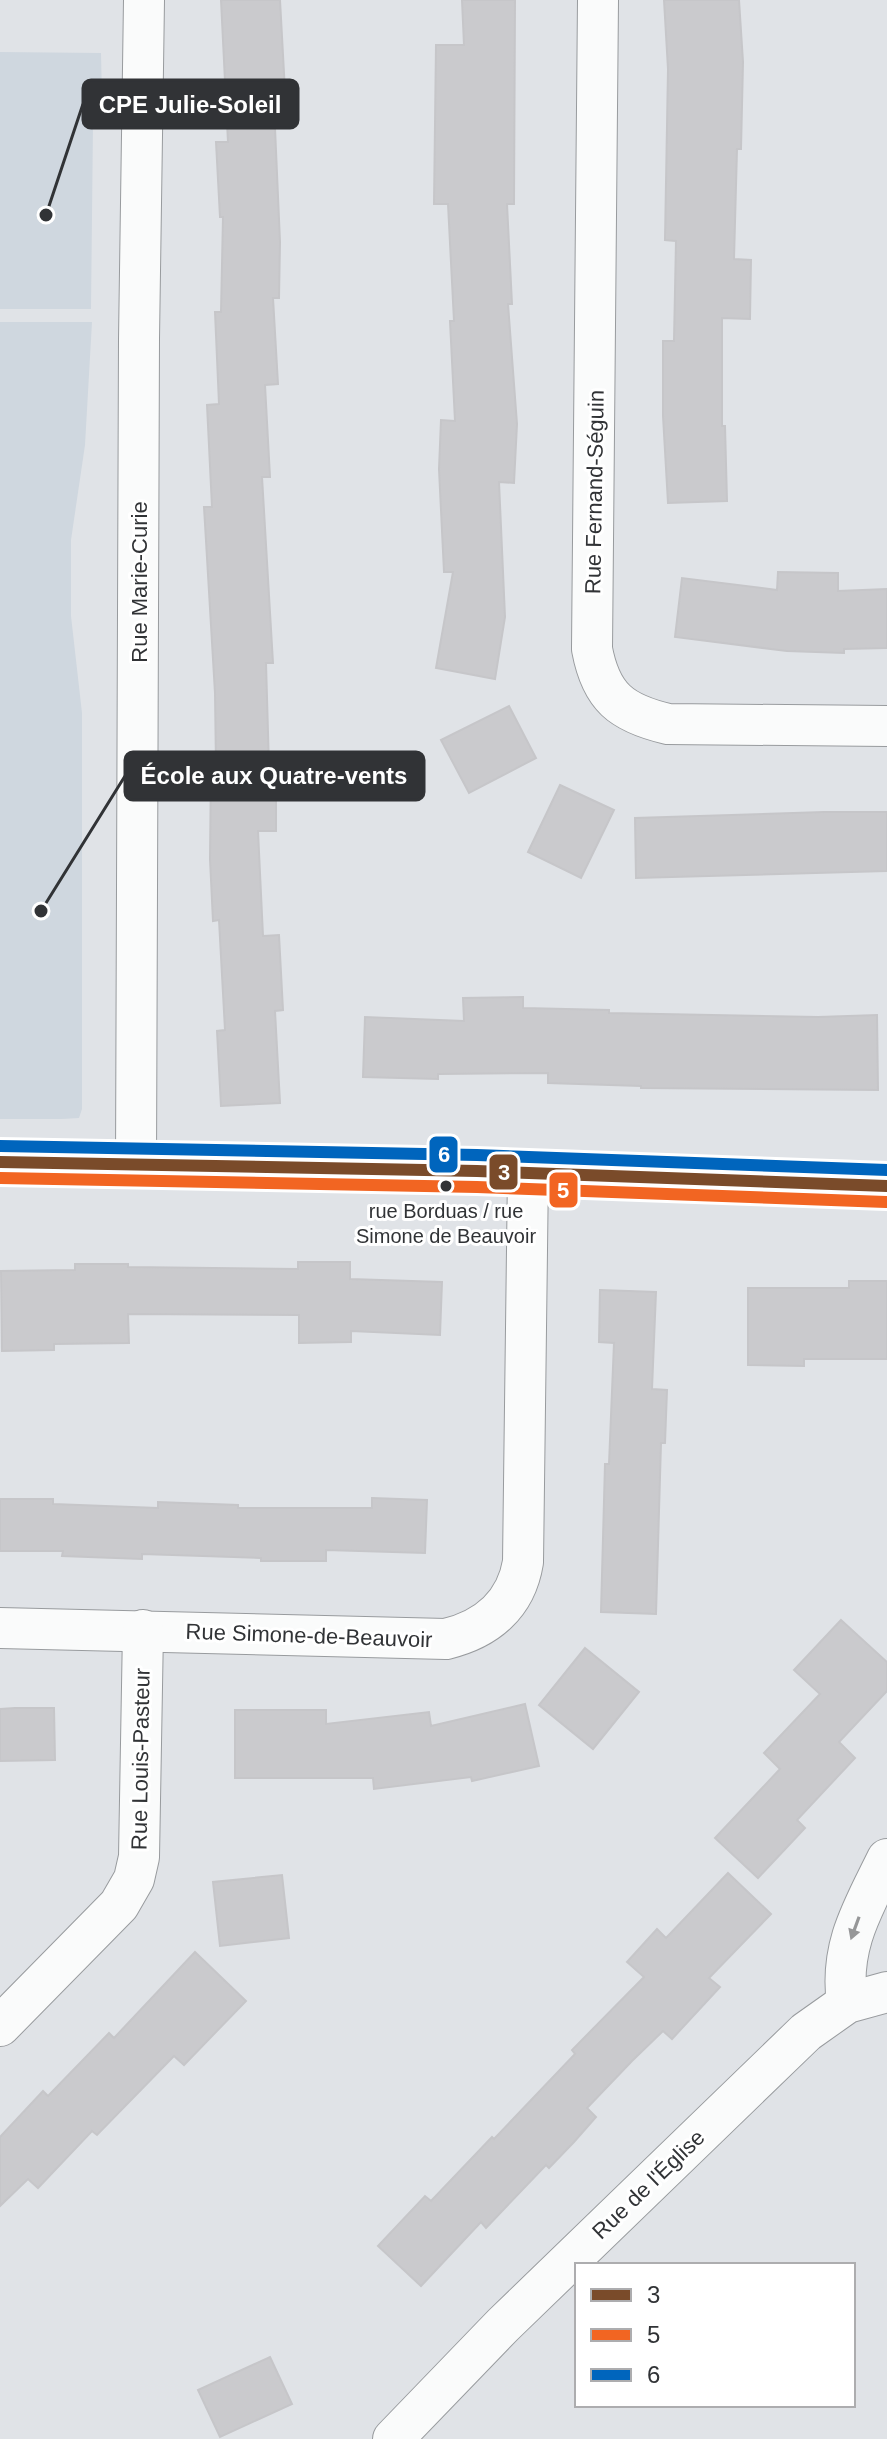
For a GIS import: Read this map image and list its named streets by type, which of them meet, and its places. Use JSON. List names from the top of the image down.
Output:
{
  "streets": {
    "street": [
      "Rue Fernand-Séguin",
      "Rue Marie-Curie",
      "Rue Simone-de-Beauvoir",
      "Rue Louis-Pasteur",
      "Rue de l'Église"
    ]
  },
  "crossings": [
    ["Rue Simone-de-Beauvoir", "Rue Louis-Pasteur"]
  ],
  "places": ["CPE Julie-Soleil", "École aux Quatre-vents", "rue Borduas / rue Simone de Beauvoir"],
  "lines": ["transit line 6", "transit line 3", "transit line 5"],
  "legend": ["3", "5", "6"]
}
